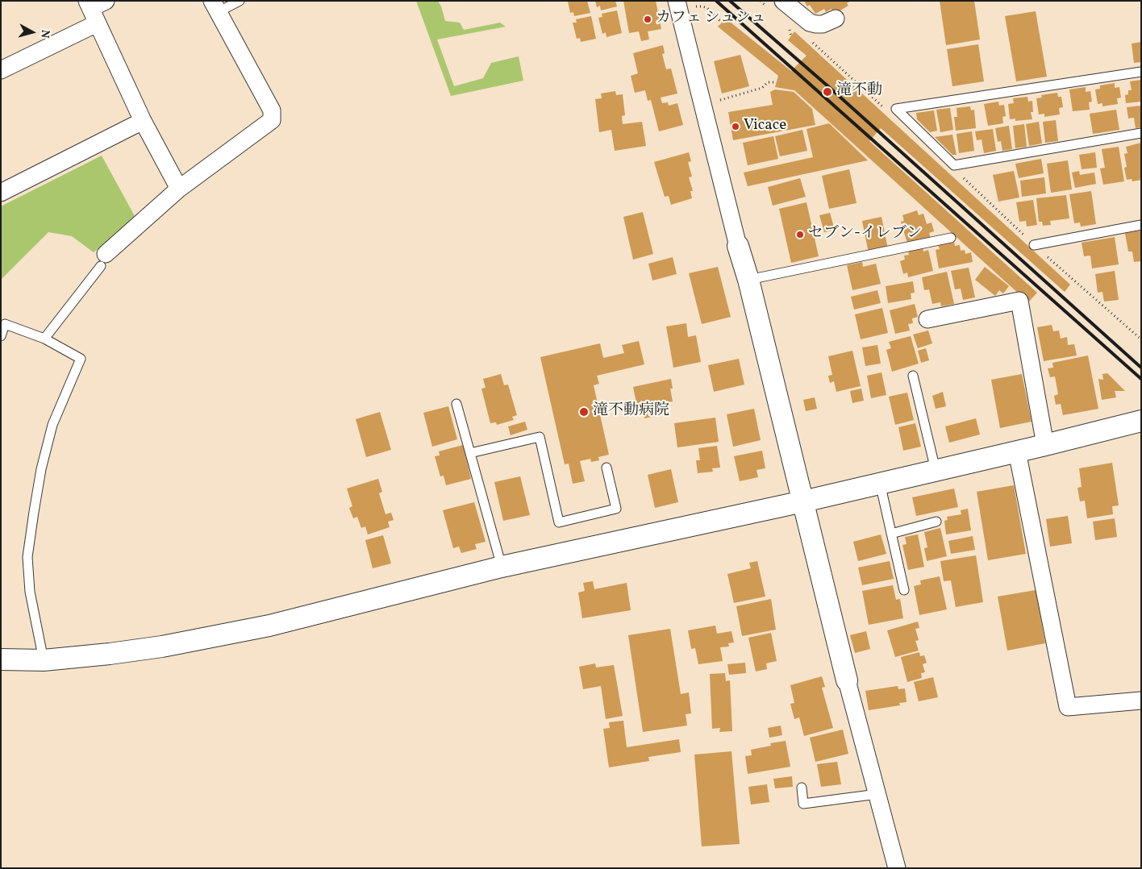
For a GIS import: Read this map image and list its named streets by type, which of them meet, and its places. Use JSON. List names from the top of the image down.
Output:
{
  "places": [
    "カフェ シュシュ",
    "滝不動",
    "Vicace",
    "セブン-イレブン",
    "滝不動病院"
  ],
  "north": "right"
}
